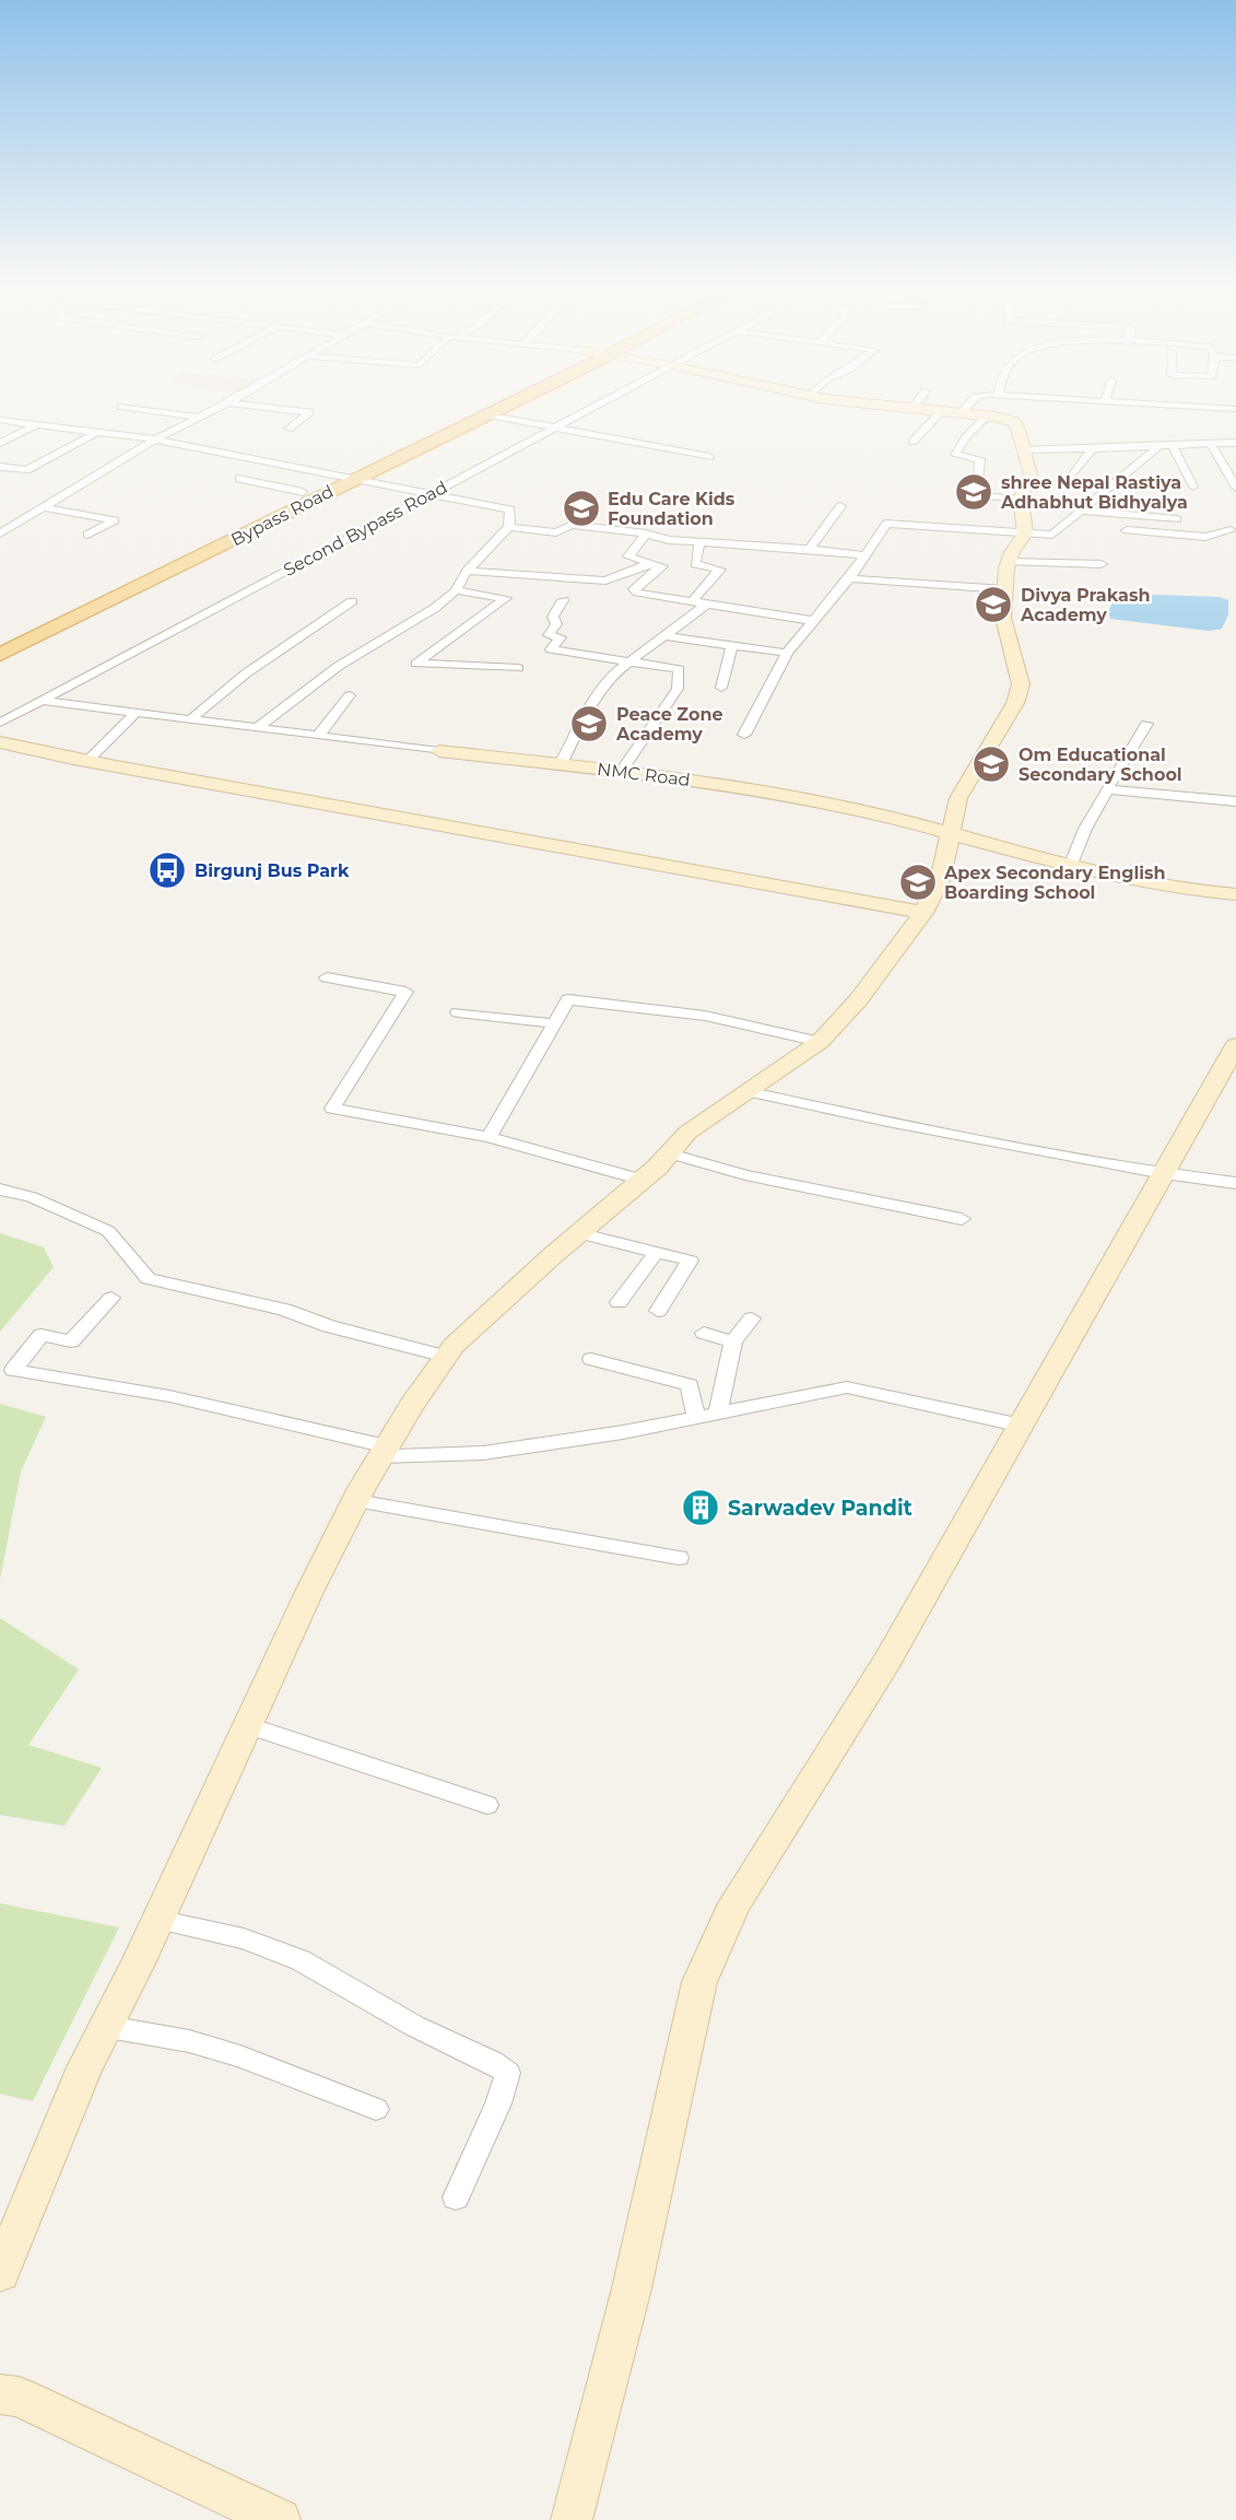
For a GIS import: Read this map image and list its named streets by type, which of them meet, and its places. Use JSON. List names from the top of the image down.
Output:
{
  "streets": {
    "main road": ["Bypass Road"],
    "street": ["Second Bypass Road", "NMC Road"]
  },
  "crossings": [
    ["Second Bypass Road", "NMC Road"]
  ],
  "places": {
    "school or university": [
      "shree Nepal Rastiya Adhabhut Bidhyalya",
      "Edu Care Kids Foundation",
      "Divya Prakash Academy",
      "Peace Zone Academy",
      "Om Educational Secondary School",
      "Apex Secondary English Boarding School"
    ],
    "bus stop": ["Birgunj Bus Park"],
    "building": ["Sarwadev Pandit"]
  }
}
